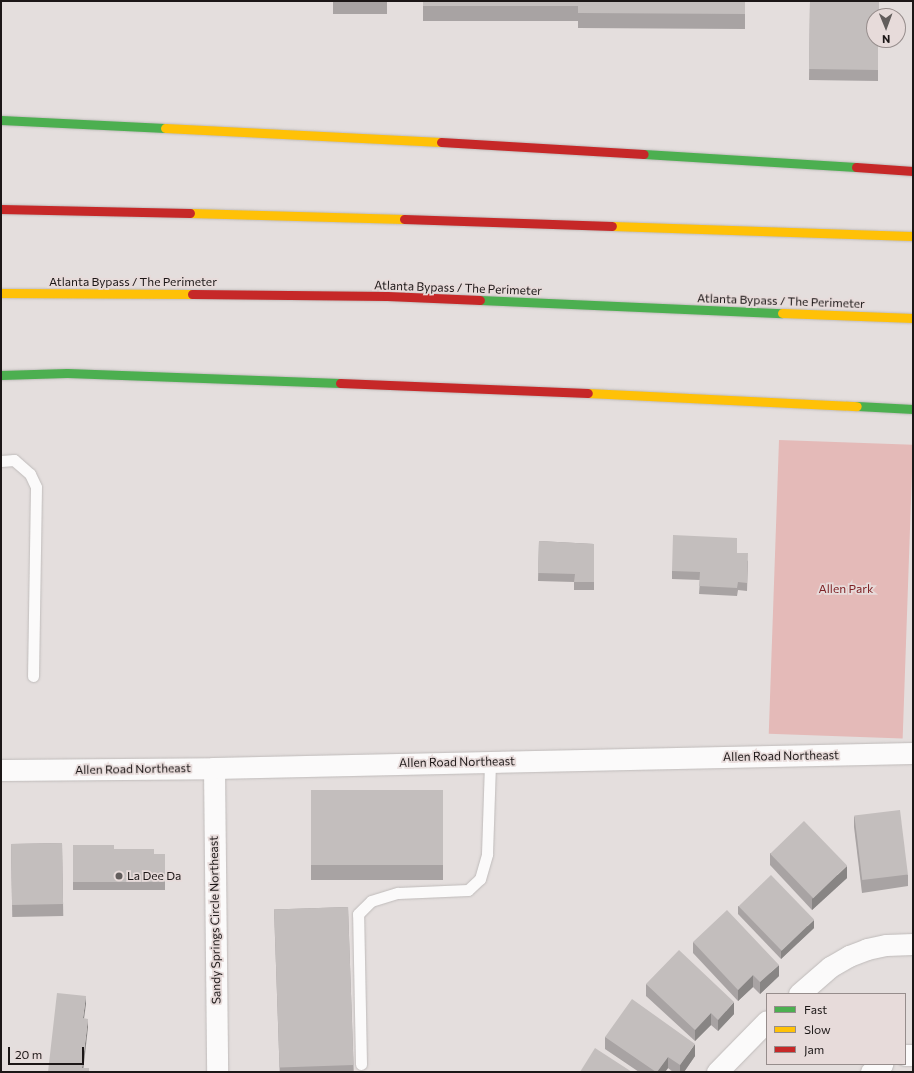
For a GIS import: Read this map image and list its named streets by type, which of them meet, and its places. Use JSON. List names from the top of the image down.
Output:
{
  "streets": {
    "highway": ["Atlanta Bypass / The Perimeter"],
    "street": ["Allen Road Northeast", "Sandy Springs Circle Northeast"]
  },
  "crossings": [
    ["Allen Road Northeast", "Sandy Springs Circle Northeast"]
  ],
  "parks": ["Allen Park"],
  "places": ["La Dee Da"],
  "legend": ["Fast", "Slow", "Jam"],
  "scale_bar": "20 m",
  "north": "bottom"
}
